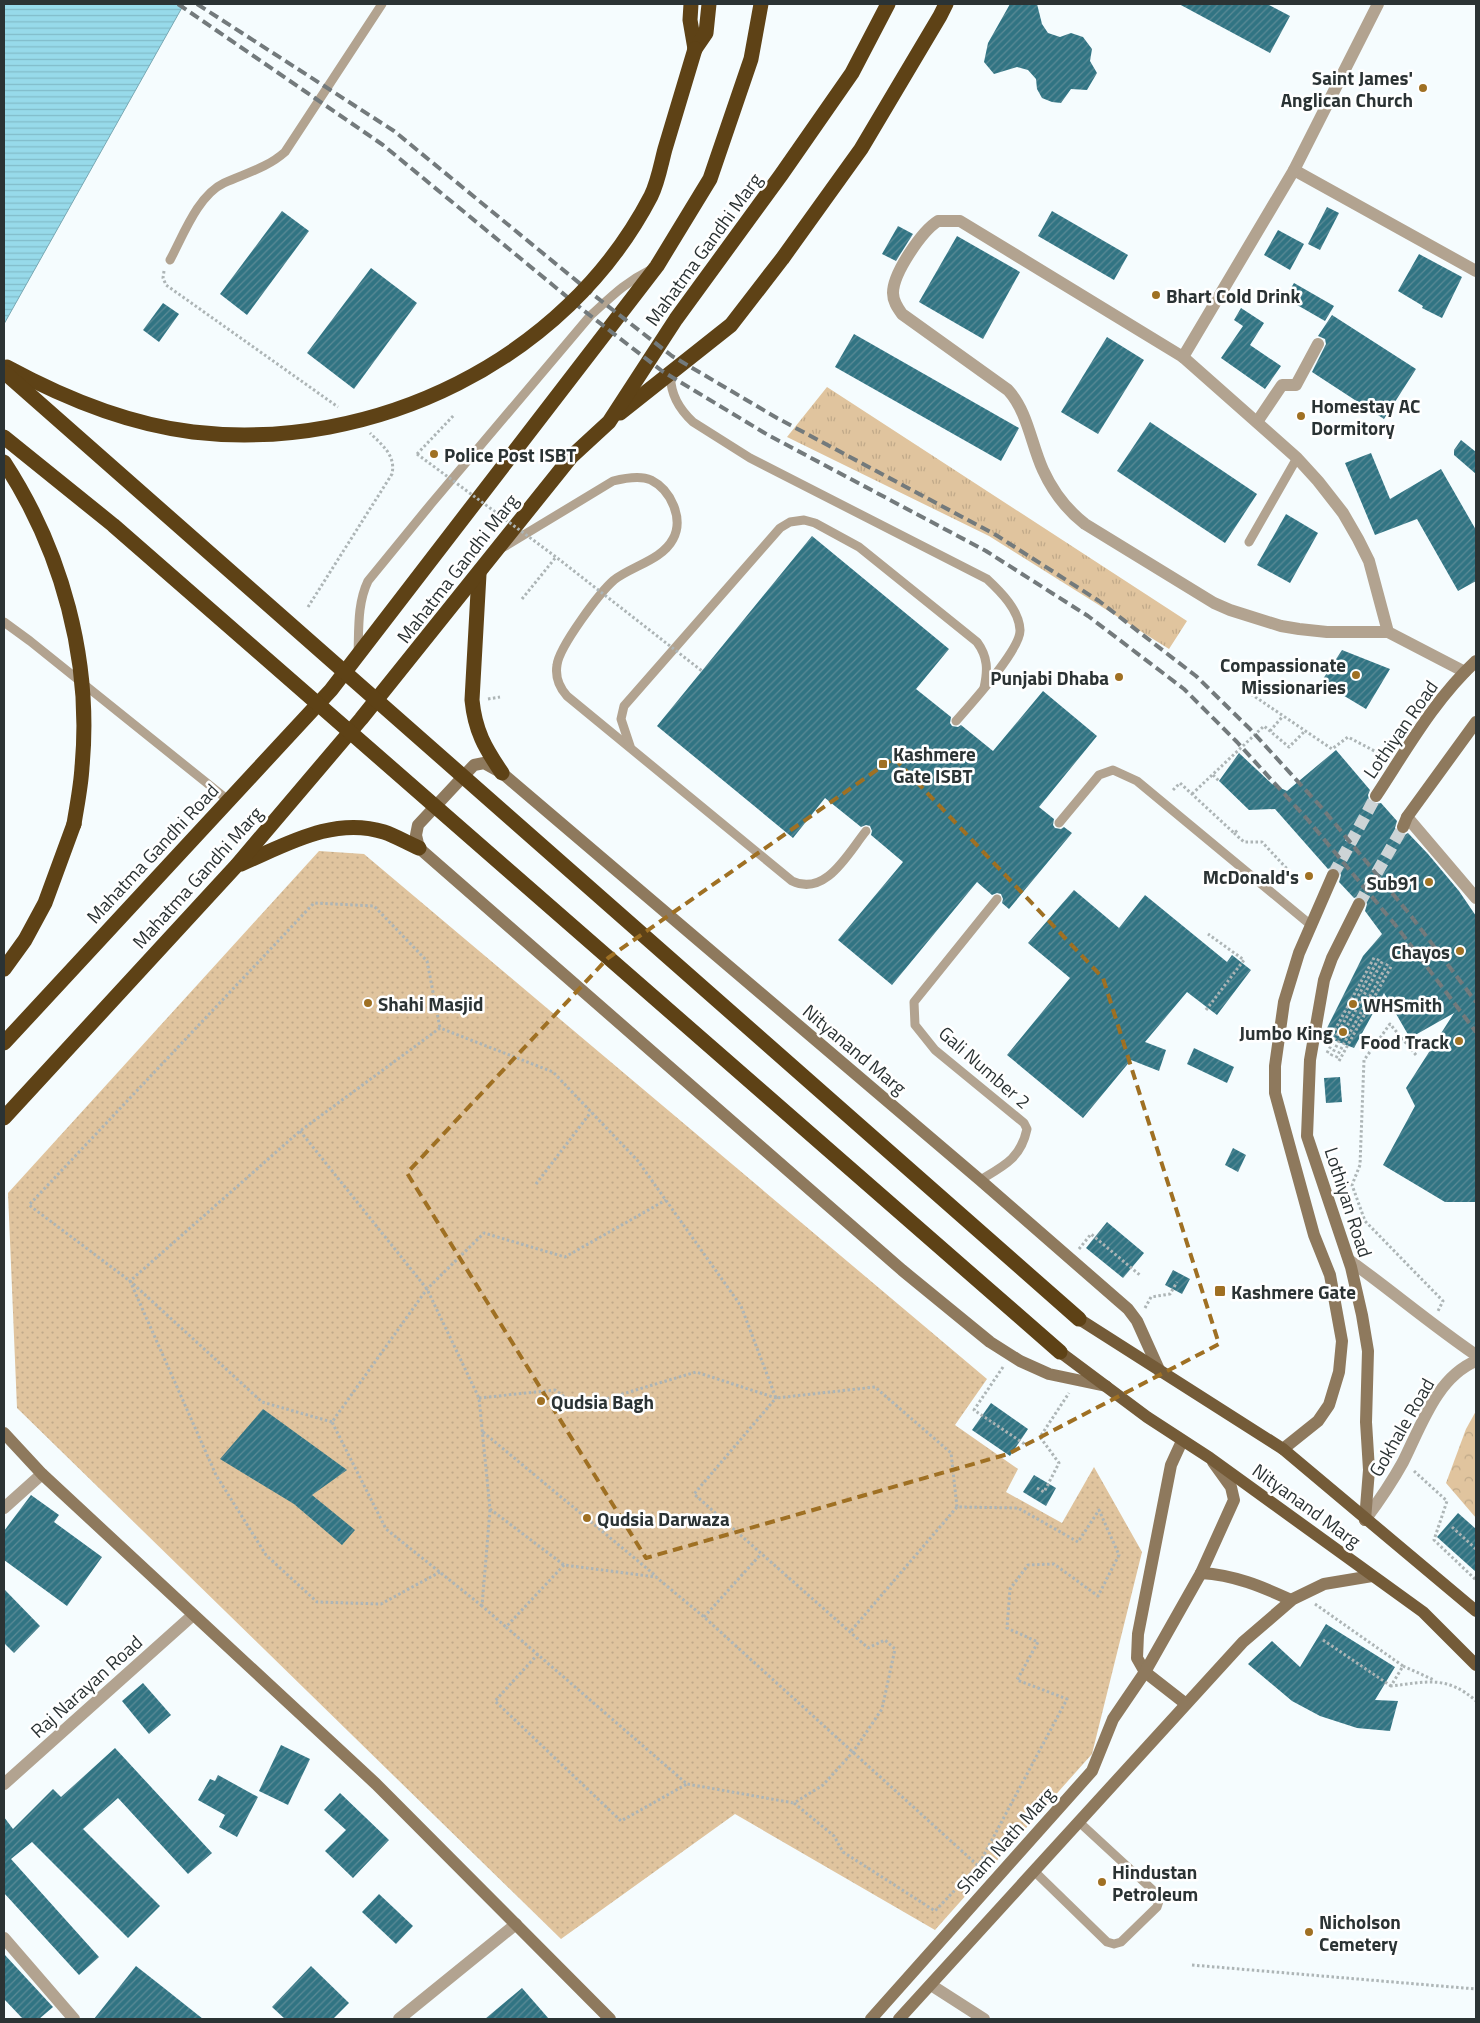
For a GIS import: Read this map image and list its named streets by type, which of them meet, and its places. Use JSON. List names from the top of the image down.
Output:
{
  "streets": {
    "highway": ["Mahatma Gandhi Marg", "Mahatma Gandhi Road"],
    "main road": ["Lothiyan Road", "Nityanand Marg", "Sham Nath Marg"],
    "street": ["Gokhale Road", "Raj Narayan Road"],
    "lane": ["Gali Number 2"]
  },
  "crossings": [
    ["Mahatma Gandhi Marg", "Mahatma Gandhi Road"],
    ["Lothiyan Road", "Nityanand Marg"],
    ["Lothiyan Road", "Gokhale Road"],
    ["Nityanand Marg", "Gali Number 2"],
    ["Nityanand Marg", "Gokhale Road"],
    ["Nityanand Marg", "Sham Nath Marg"]
  ],
  "places": {
    "other": [
      "Saint James' Anglican Church",
      "Bhart Cold Drink",
      "Homestay AC Dormitory",
      "Police Post ISBT",
      "Compassionate Missionaries",
      "Punjabi Dhaba",
      "McDonald's",
      "Sub91",
      "Chayos",
      "Shahi Masjid",
      "WHSmith",
      "Jumbo King",
      "Food Track",
      "Qudsia Bagh",
      "Qudsia Darwaza",
      "Hindustan Petroleum",
      "Nicholson Cemetery"
    ],
    "transit": ["Kashmere Gate ISBT", "Kashmere Gate"]
  }
}
